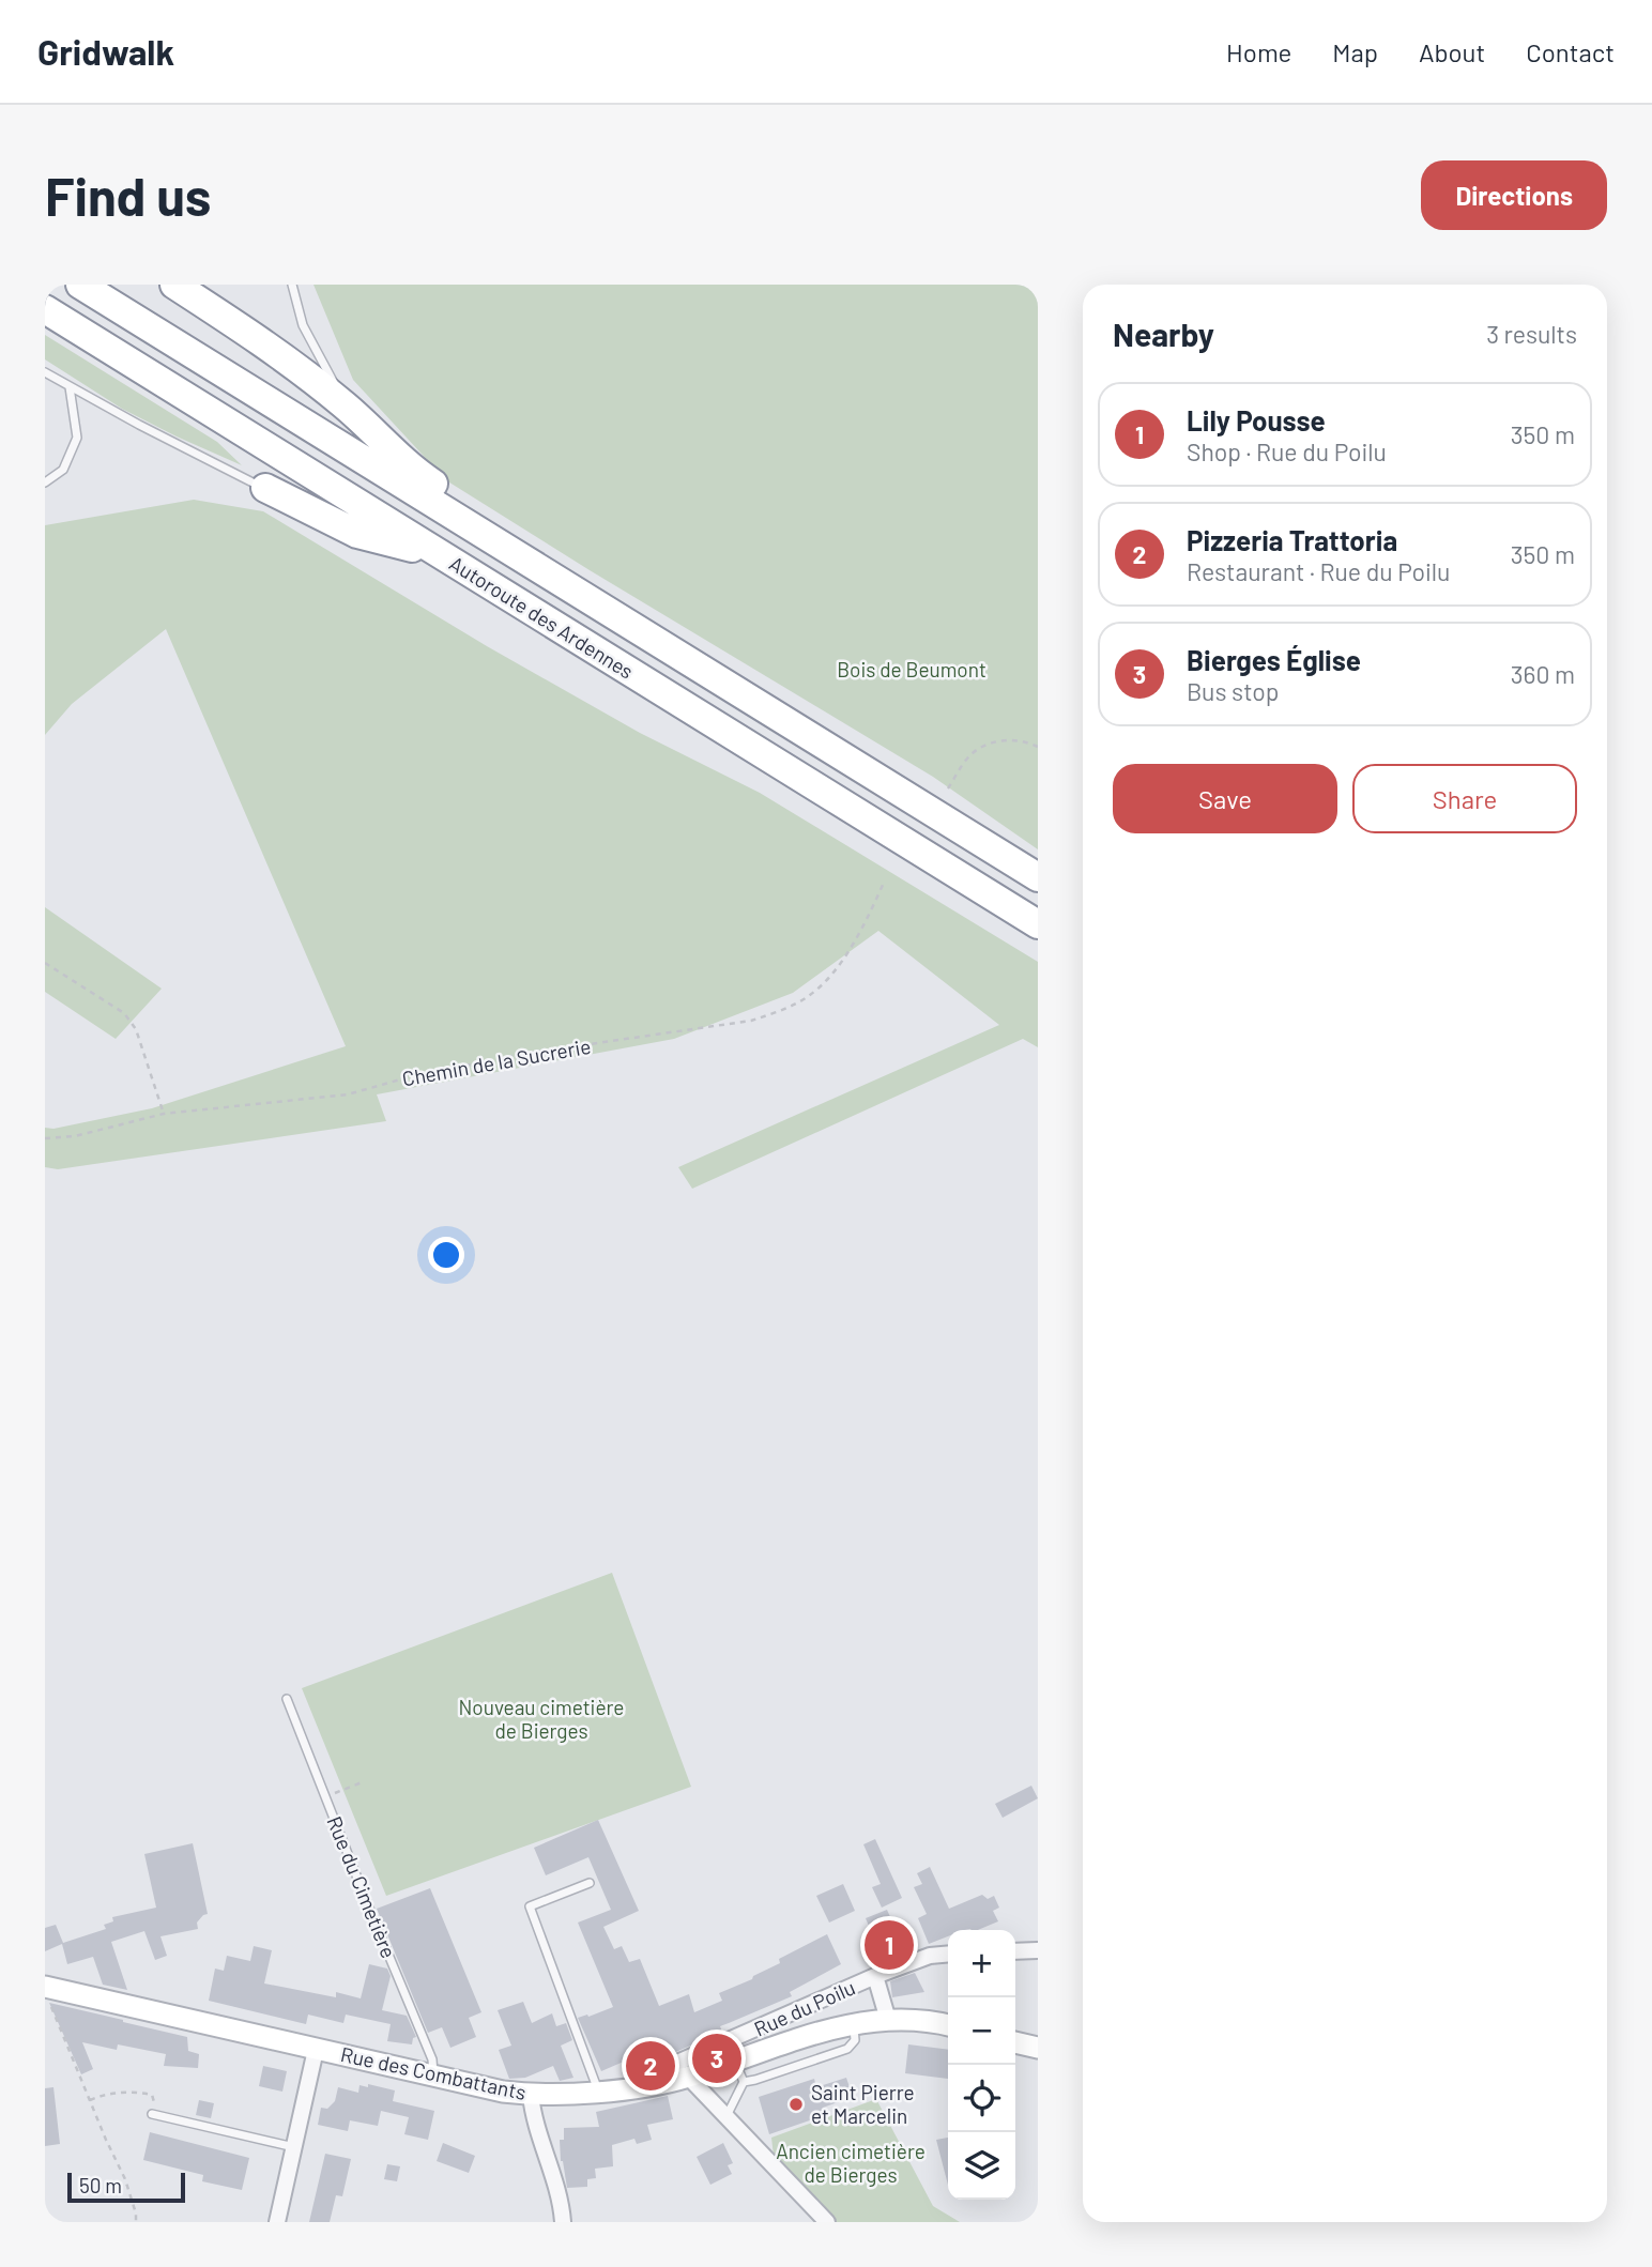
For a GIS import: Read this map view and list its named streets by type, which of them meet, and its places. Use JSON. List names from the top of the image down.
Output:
{
  "streets": {
    "highway": ["Autoroute des Ardennes"],
    "street": ["Rue du Poilu", "Rue des Combattants"],
    "lane": ["Rue du Cimetière"],
    "path": ["Chemin de la Sucrerie"]
  },
  "crossings": [
    ["Rue du Cimetière", "Rue des Combattants"],
    ["Rue du Poilu", "Rue des Combattants"]
  ],
  "parks": ["Bois de Beumont", "Nouveau cimetière de Bierges", "Ancien cimetière de Bierges"],
  "places": ["Saint Pierre et Marcelin"],
  "scale_bar": "50 m",
  "page": {
    "header": "Gridwalk",
    "nav": [
      "Home",
      "Map",
      "About",
      "Contact"
    ],
    "buttons": [
      "Directions",
      ["Save", "Share"]
    ],
    "title": "Find us",
    "heading": ["Nearby", "3 results"],
    "list": [
      {
        "mark": "1",
        "name": "Lily Pousse",
        "note": "Shop · Rue du Poilu",
        "value": "350 m"
      },
      {
        "mark": "2",
        "name": "Pizzeria Trattoria",
        "note": "Restaurant · Rue du Poilu",
        "value": "350 m"
      },
      {
        "mark": "3",
        "name": "Bierges Église",
        "note": "Bus stop",
        "value": "360 m"
      }
    ],
    "pins": ["1", "3", "2"],
    "map_buttons": ["+", "−"],
    "scale": "50 m"
  }
}
